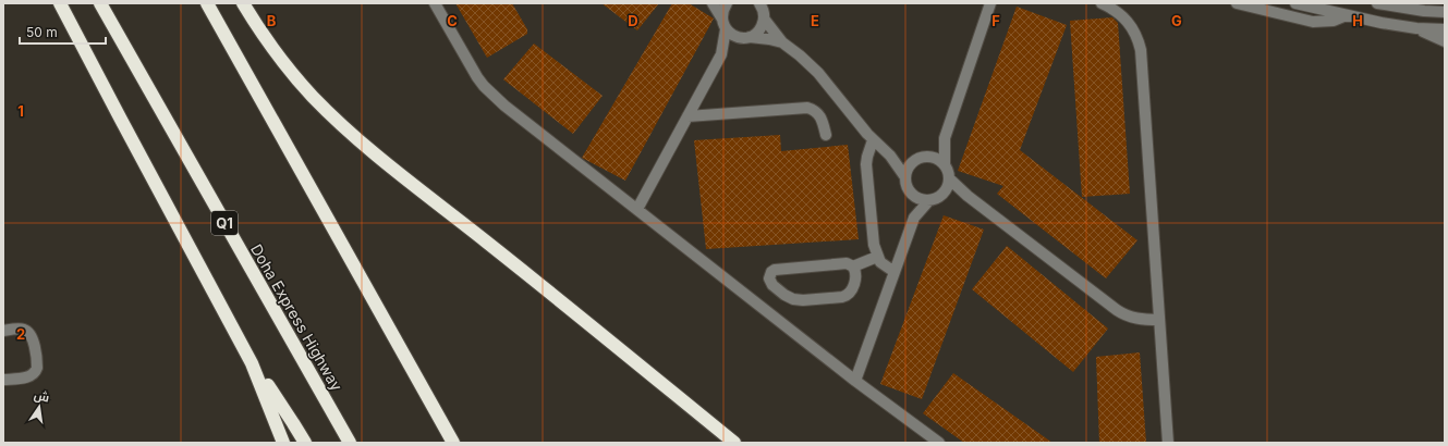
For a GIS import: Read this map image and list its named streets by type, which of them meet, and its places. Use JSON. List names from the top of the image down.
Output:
{
  "streets": {
    "highway": ["Q1", "Doha Express Highway"]
  },
  "scale_bar": "50 m",
  "north": "top",
  "grid": {
    "columns": [
      "B",
      "C",
      "D",
      "E",
      "F",
      "G",
      "H"
    ],
    "rows": ["1", "2"]
  }
}
